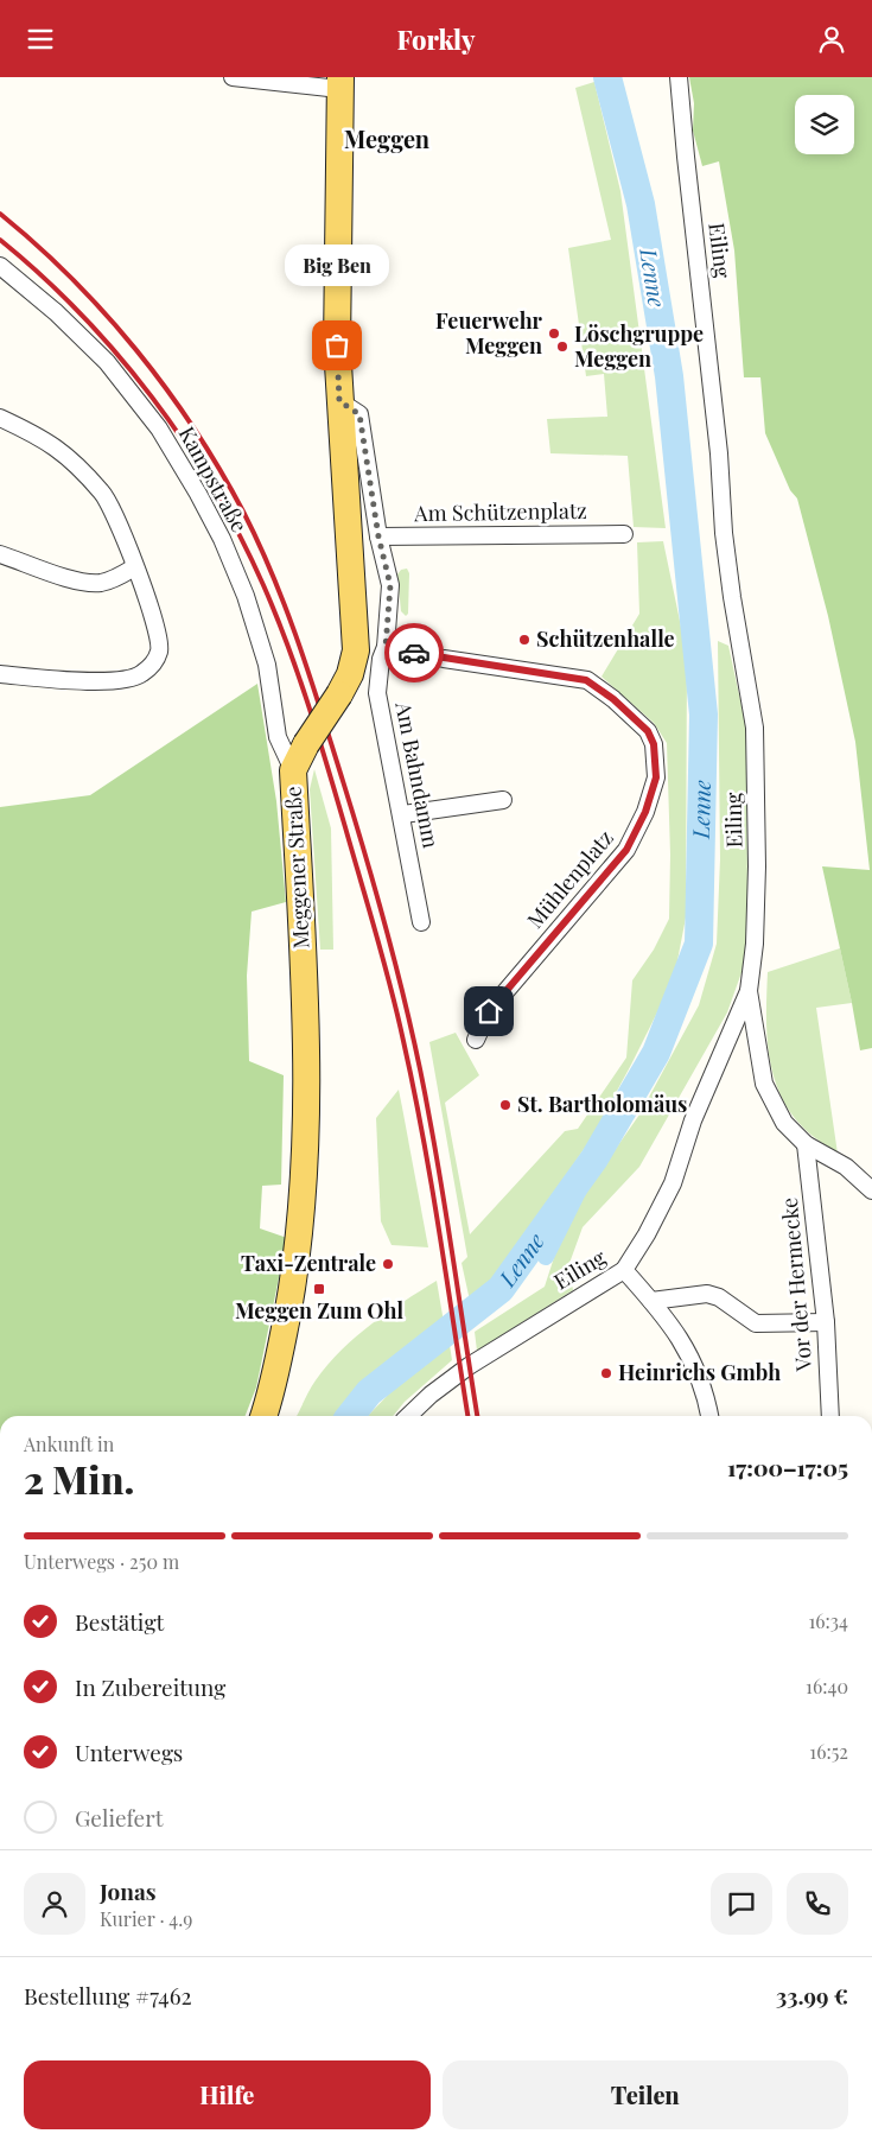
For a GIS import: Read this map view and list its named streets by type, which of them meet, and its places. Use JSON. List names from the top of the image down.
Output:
{
  "streets": {
    "main road": ["Meggener Straße"],
    "street": [
      "Eiling",
      "Kampstraße",
      "Am Schützenplatz",
      "Am Bahndamm",
      "Mühlenplatz",
      "Vor der Hermecke"
    ]
  },
  "crossings": [
    ["Kampstraße", "Meggener Straße"],
    ["Am Schützenplatz", "Am Bahndamm"],
    ["Am Bahndamm", "Meggener Straße"],
    ["Am Bahndamm", "Mühlenplatz"]
  ],
  "districts": ["Meggen"],
  "water": ["Lenne"],
  "places": {
    "other": [
      "Feuerwehr Meggen",
      "Big Ben",
      "Löschgruppe Meggen",
      "Schützenhalle",
      "St. Bartholomäus",
      "Taxi-Zentrale",
      "Heinrichs Gmbh"
    ],
    "transit": ["Meggen Zum Ohl"]
  },
  "page": {
    "header": "Forkly",
    "bubble": "Big Ben",
    "heading": ["2 Min.", "Ankunft in", "17:00–17:05"],
    "panel": [
      "Jonas",
      "Kurier · 4.9",
      "Bestellung #7462",
      "33.99 €"
    ],
    "bar": "Unterwegs · 250 m",
    "list": [
      ["Bestätigt", "16:34"],
      ["In Zubereitung", "16:40"],
      ["Unterwegs", "16:52"],
      "Geliefert"
    ],
    "buttons": ["Hilfe", "Teilen"]
  }
}
